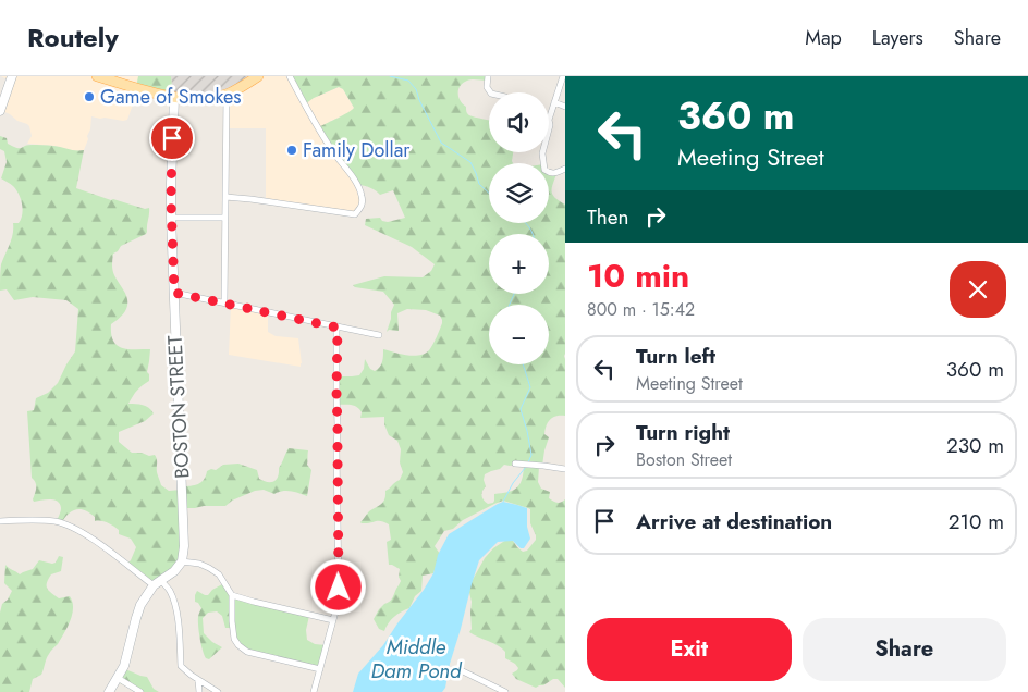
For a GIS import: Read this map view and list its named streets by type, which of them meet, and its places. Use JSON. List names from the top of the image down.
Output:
{
  "streets": {
    "street": ["BOSTON STREET"]
  },
  "water": ["Middle Dam Pond"],
  "places": ["Game of Smokes", "Family Dollar"],
  "page": {
    "header": "Routely",
    "nav": ["Map", "Layers", "Share"],
    "turn": ["360 m", "Meeting Street"],
    "map_buttons": ["+", "−"],
    "then": "Then",
    "heading": ["10 min", "800 m · 15:42"],
    "list": [
      {
        "name": "Turn left",
        "note": "Meeting Street",
        "value": "360 m"
      },
      {
        "name": "Turn right",
        "note": "Boston Street",
        "value": "230 m"
      },
      {
        "name": "Arrive at destination",
        "value": "210 m"
      }
    ],
    "buttons": ["Exit", "Share"]
  }
}
